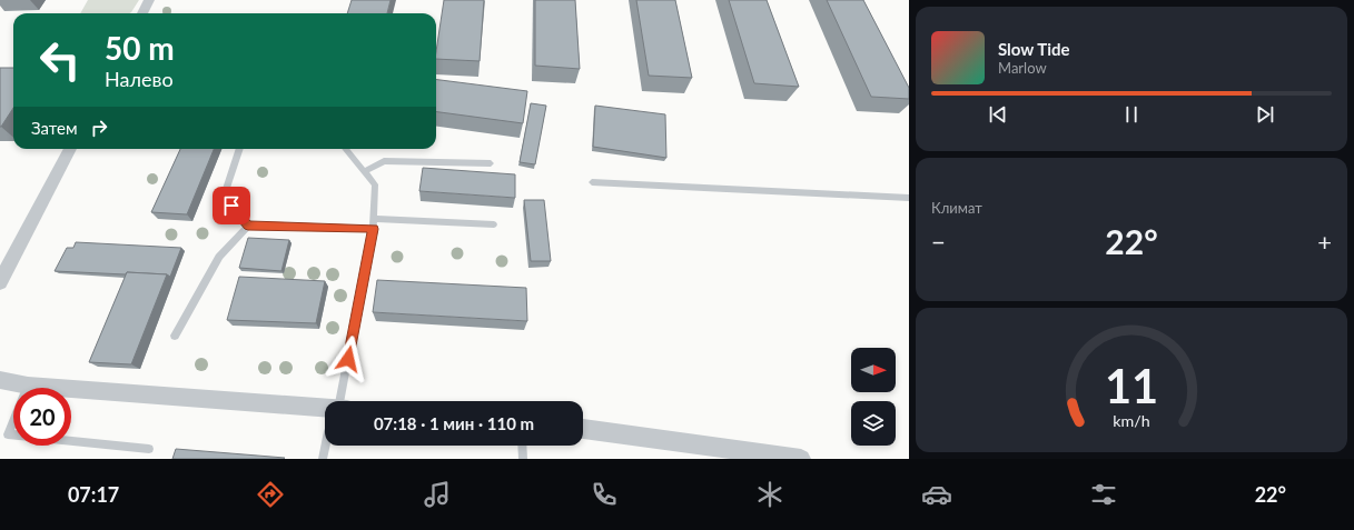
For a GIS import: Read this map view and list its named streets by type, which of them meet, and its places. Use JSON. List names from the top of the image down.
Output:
{
  "north": "right",
  "page": {
    "turn": ["50 m", "Налево"],
    "song": ["Slow Tide", "Marlow"],
    "then": "Затем",
    "tile": "Климат",
    "heat": ["−", "22°", "+"],
    "limit": "20",
    "trip": "07:18 · 1 мин · 110 m",
    "tabs": ["07:17", "22°"],
    "gauge": ["11", "km/h"]
  }
}
